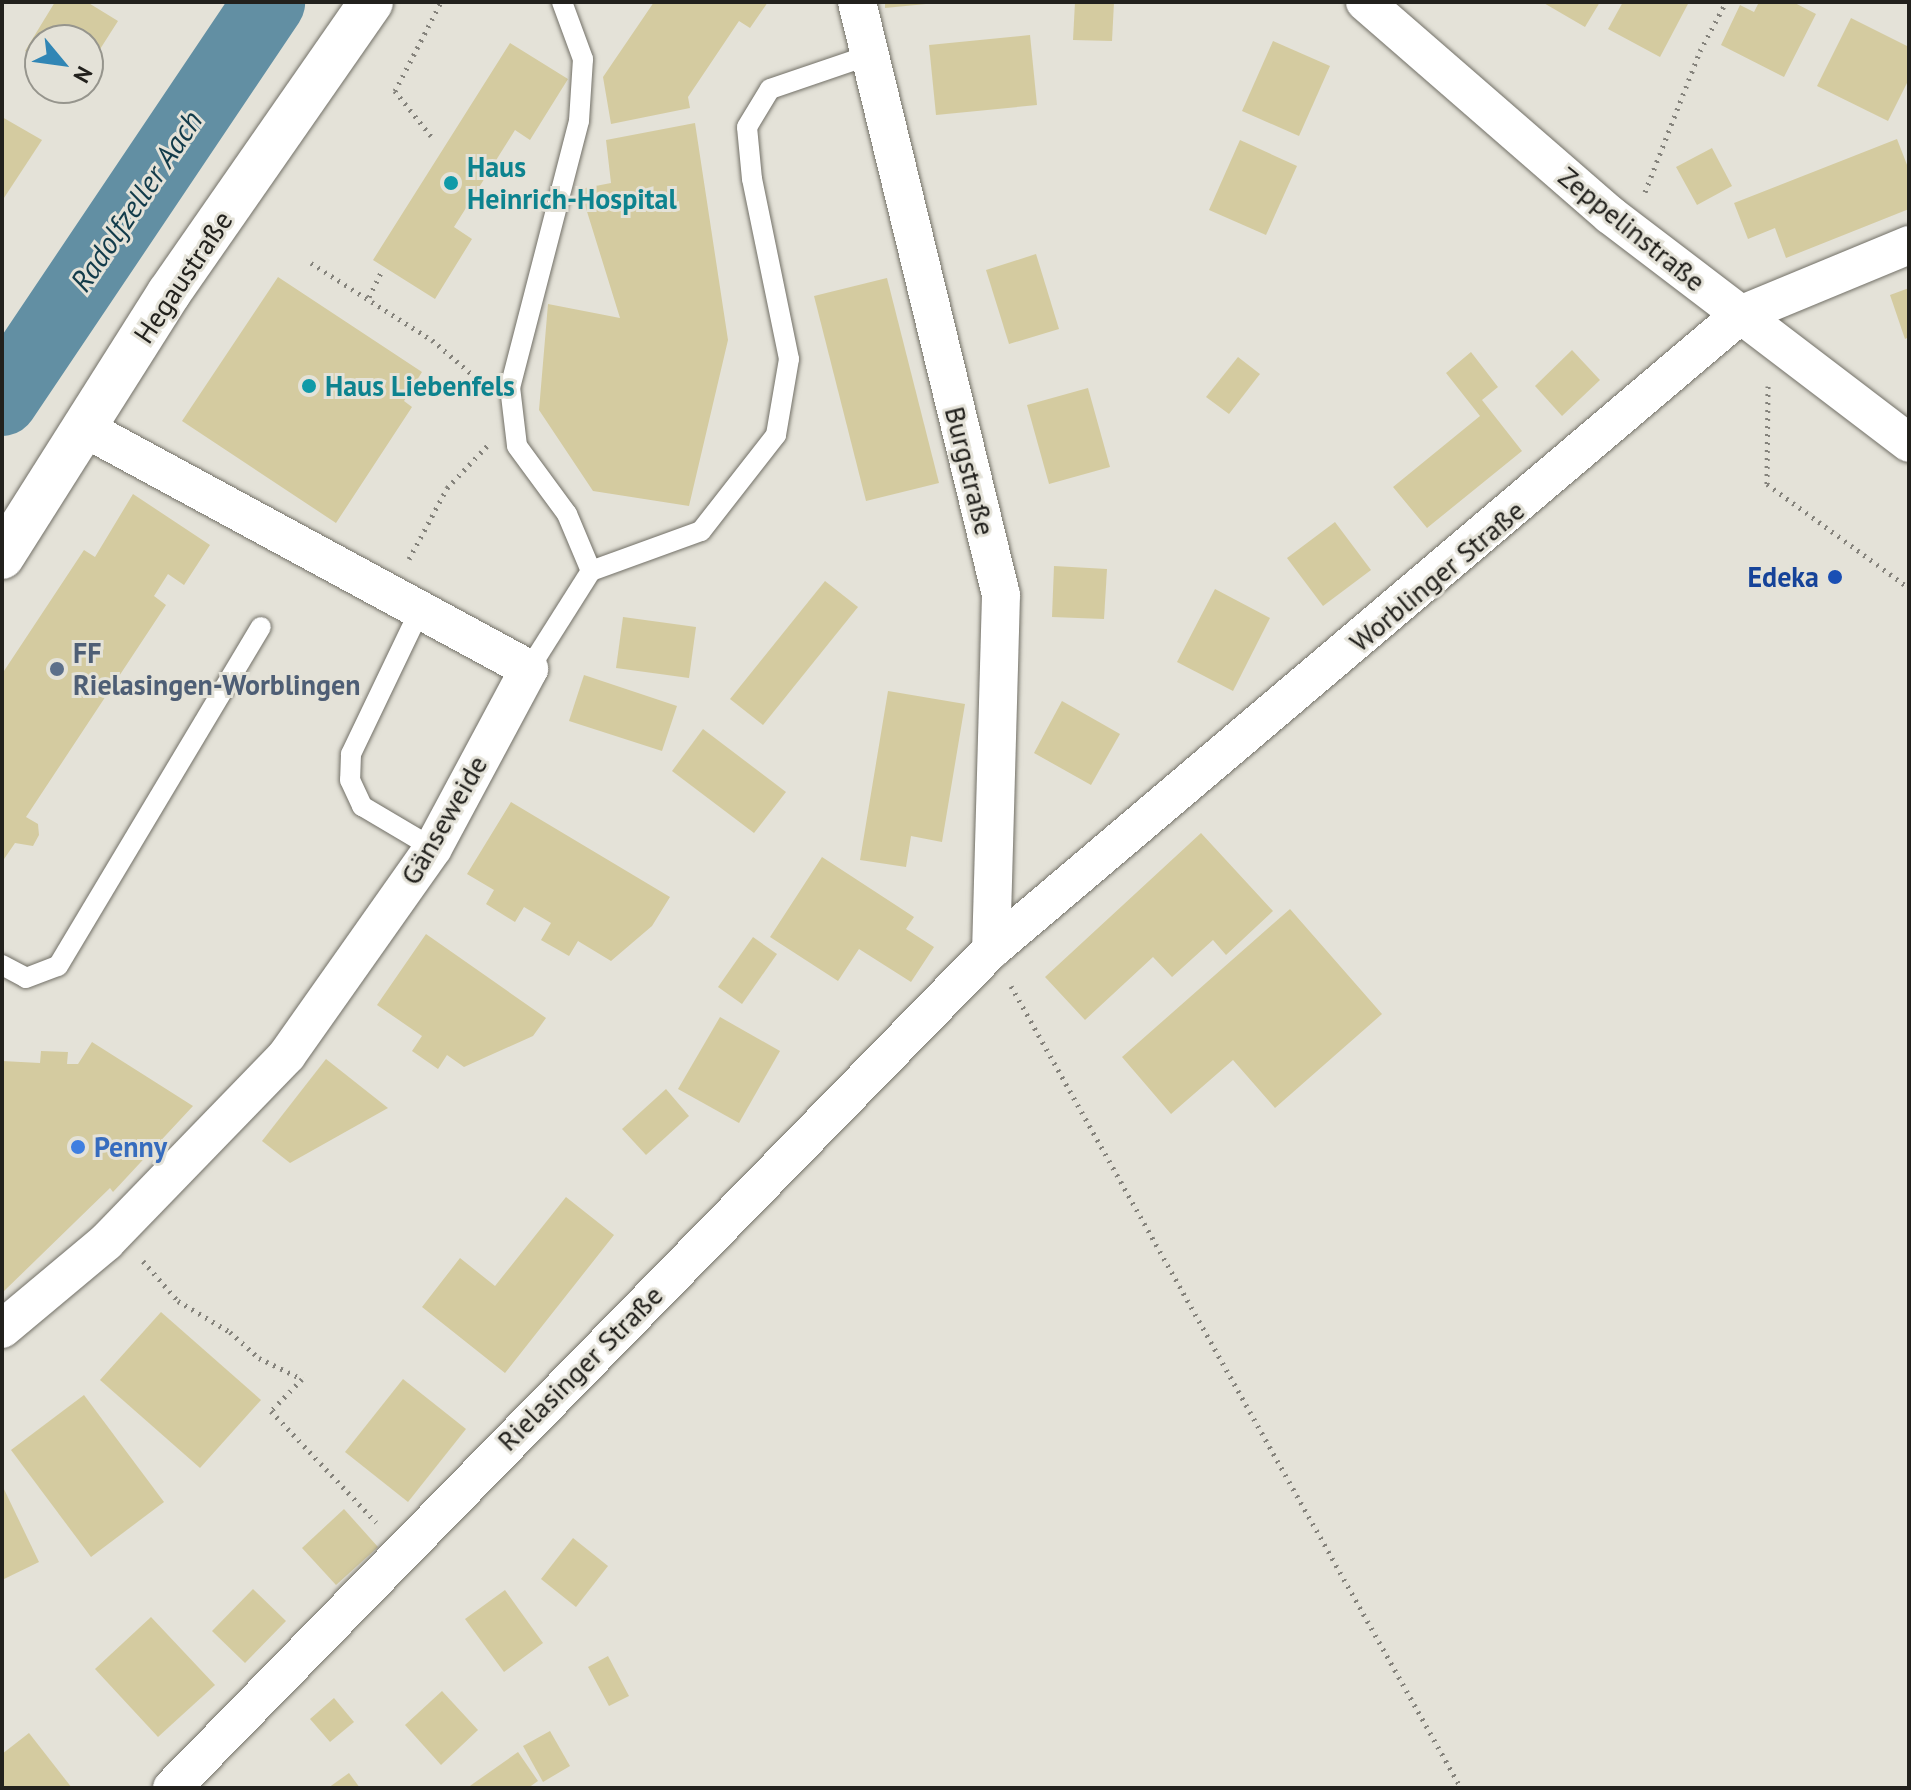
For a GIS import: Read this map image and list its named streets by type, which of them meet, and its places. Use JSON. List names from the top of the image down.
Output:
{
  "streets": {
    "main road": ["Hegaustraße"],
    "street": [
      "Zeppelinstraße",
      "Burgstraße",
      "Worblinger Straße",
      "Gänseweide",
      "Rielasinger Straße"
    ]
  },
  "crossings": [
    ["Zeppelinstraße", "Worblinger Straße"],
    ["Burgstraße", "Worblinger Straße"],
    ["Burgstraße", "Rielasinger Straße"],
    ["Worblinger Straße", "Rielasinger Straße"]
  ],
  "water": ["Radolfzeller Aach"],
  "places": [
    "Haus Heinrich-Hospital",
    "Haus Liebenfels",
    "Edeka",
    "FF Rielasingen-Worblingen",
    "Penny"
  ],
  "north": "bottom right"
}
